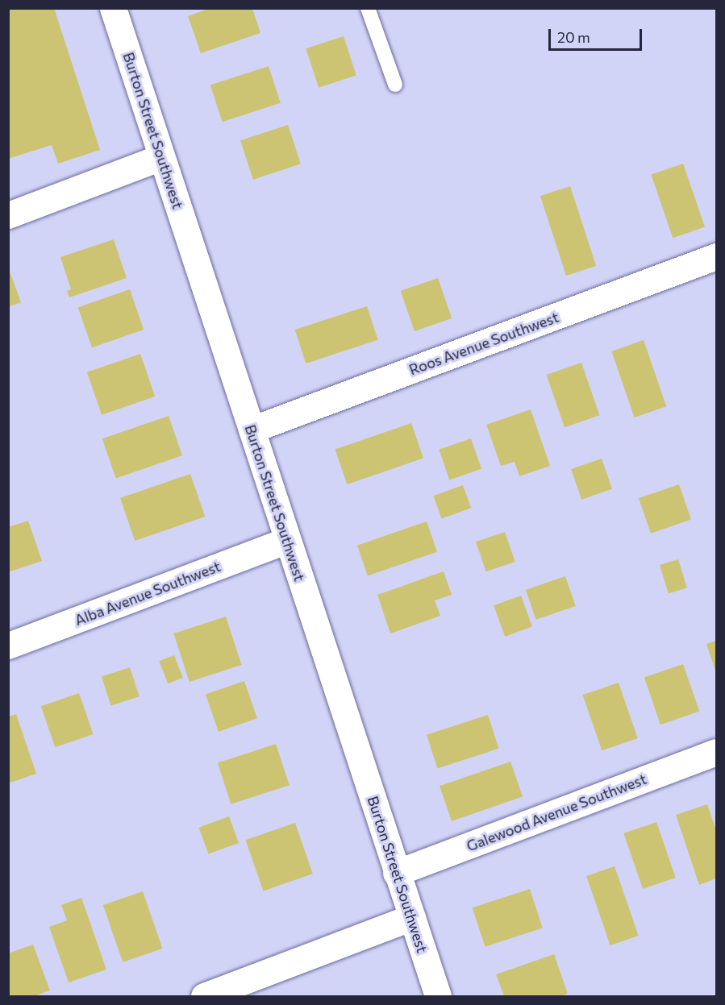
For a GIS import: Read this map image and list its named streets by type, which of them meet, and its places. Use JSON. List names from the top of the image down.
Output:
{
  "streets": {
    "street": [
      "Burton Street Southwest",
      "Roos Avenue Southwest",
      "Alba Avenue Southwest",
      "Galewood Avenue Southwest"
    ]
  },
  "crossings": [
    ["Burton Street Southwest", "Roos Avenue Southwest"],
    ["Burton Street Southwest", "Alba Avenue Southwest"],
    ["Burton Street Southwest", "Galewood Avenue Southwest"]
  ],
  "scale_bar": "20 m"
}
